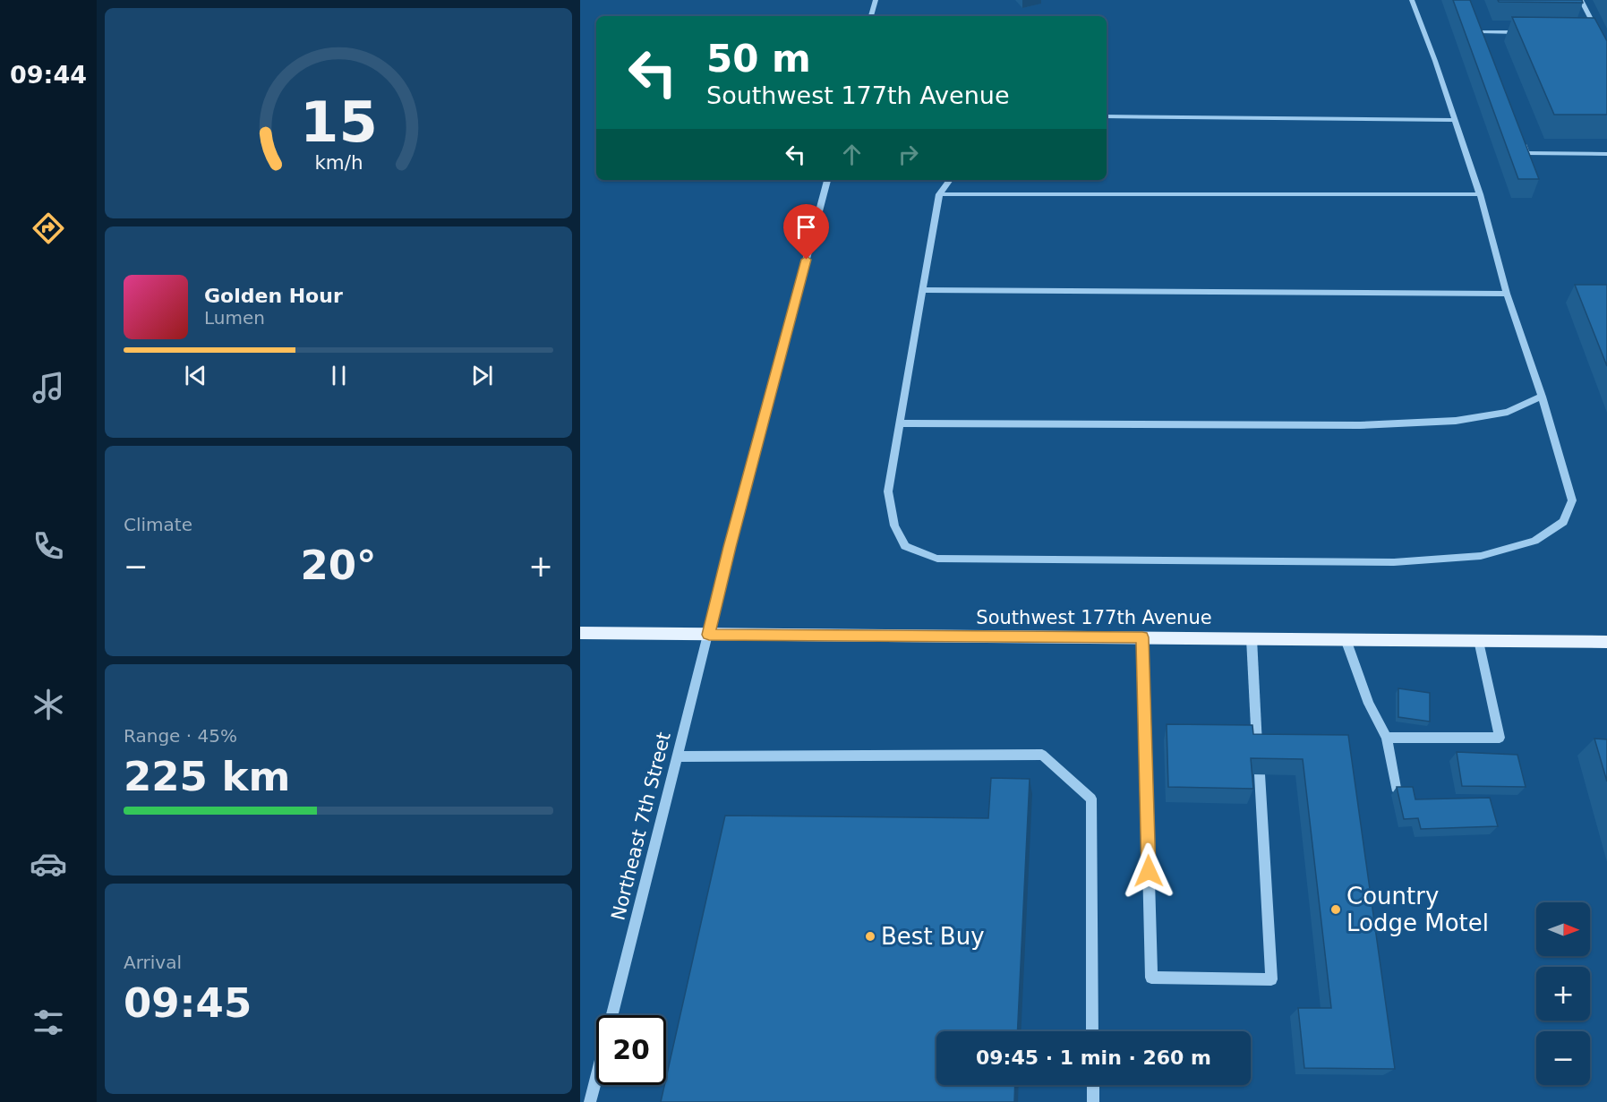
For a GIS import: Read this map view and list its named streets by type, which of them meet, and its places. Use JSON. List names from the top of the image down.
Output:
{
  "streets": {
    "main road": ["Southwest 177th Avenue"],
    "street": ["Northeast 7th Street"]
  },
  "crossings": [
    ["Southwest 177th Avenue", "Northeast 7th Street"]
  ],
  "places": ["Country Lodge Motel", "Best Buy"],
  "north": "right",
  "page": {
    "tabs": "09:44",
    "turn": ["50 m", "Southwest 177th Avenue"],
    "song": ["Golden Hour", "Lumen"],
    "tile": [
      "Climate",
      ["Range · 45%", "225 km"],
      ["Arrival", "09:45"]
    ],
    "heat": ["−", "20°", "+"],
    "map_buttons": ["+", "−"],
    "limit": "20",
    "trip": "09:45 · 1 min · 260 m",
    "gauge": ["15", "km/h"]
  }
}
